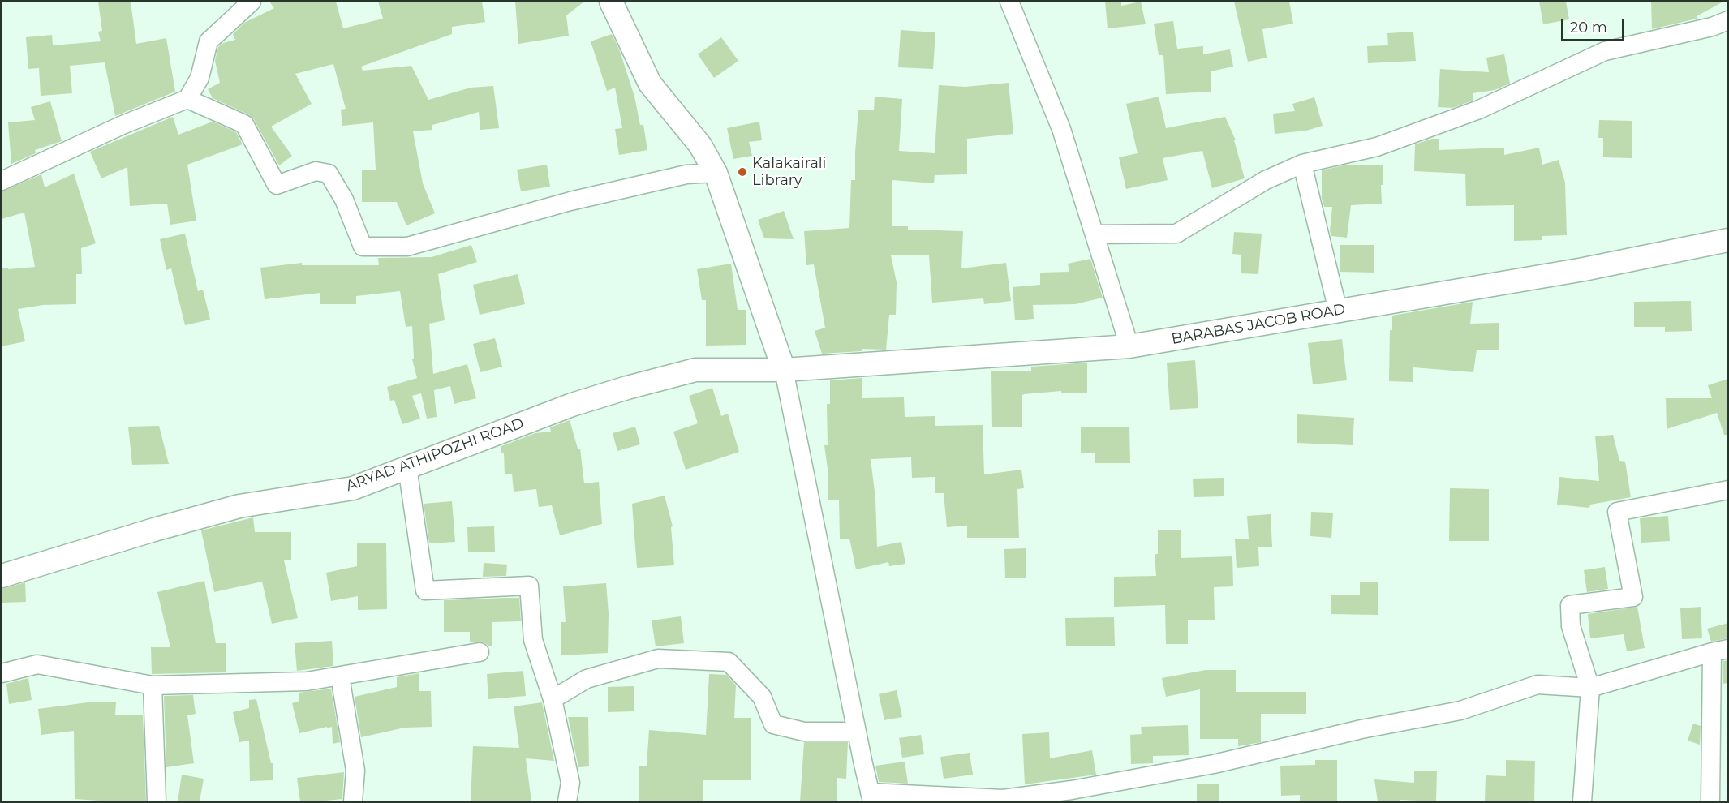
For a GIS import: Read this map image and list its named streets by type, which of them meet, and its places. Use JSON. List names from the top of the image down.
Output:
{
  "streets": {
    "street": ["BARABAS JACOB ROAD", "ARYAD ATHIPOZHI ROAD"]
  },
  "crossings": [
    ["BARABAS JACOB ROAD", "ARYAD ATHIPOZHI ROAD"]
  ],
  "places": ["Kalakairali Library"],
  "scale_bar": "20 m"
}
